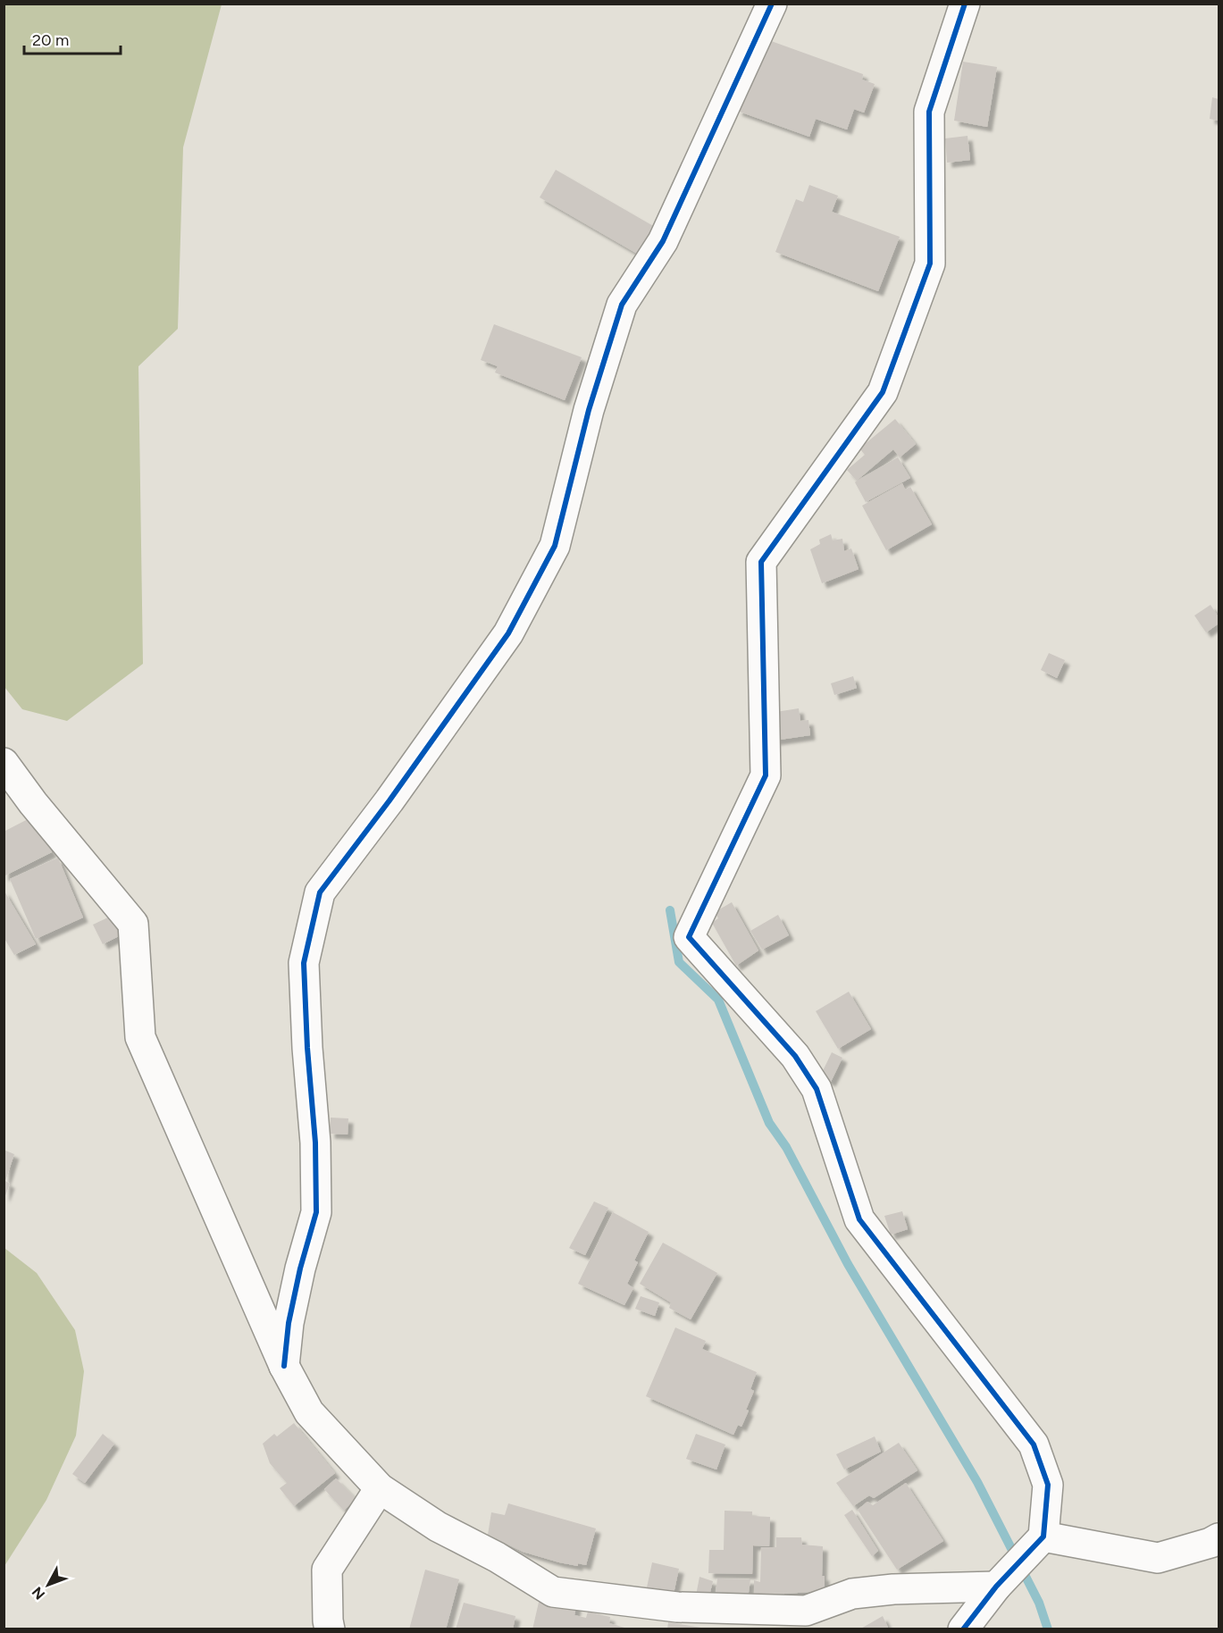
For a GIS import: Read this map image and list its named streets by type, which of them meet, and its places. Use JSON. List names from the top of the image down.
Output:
{
  "scale_bar": "20 m",
  "north": "bottom left"
}
